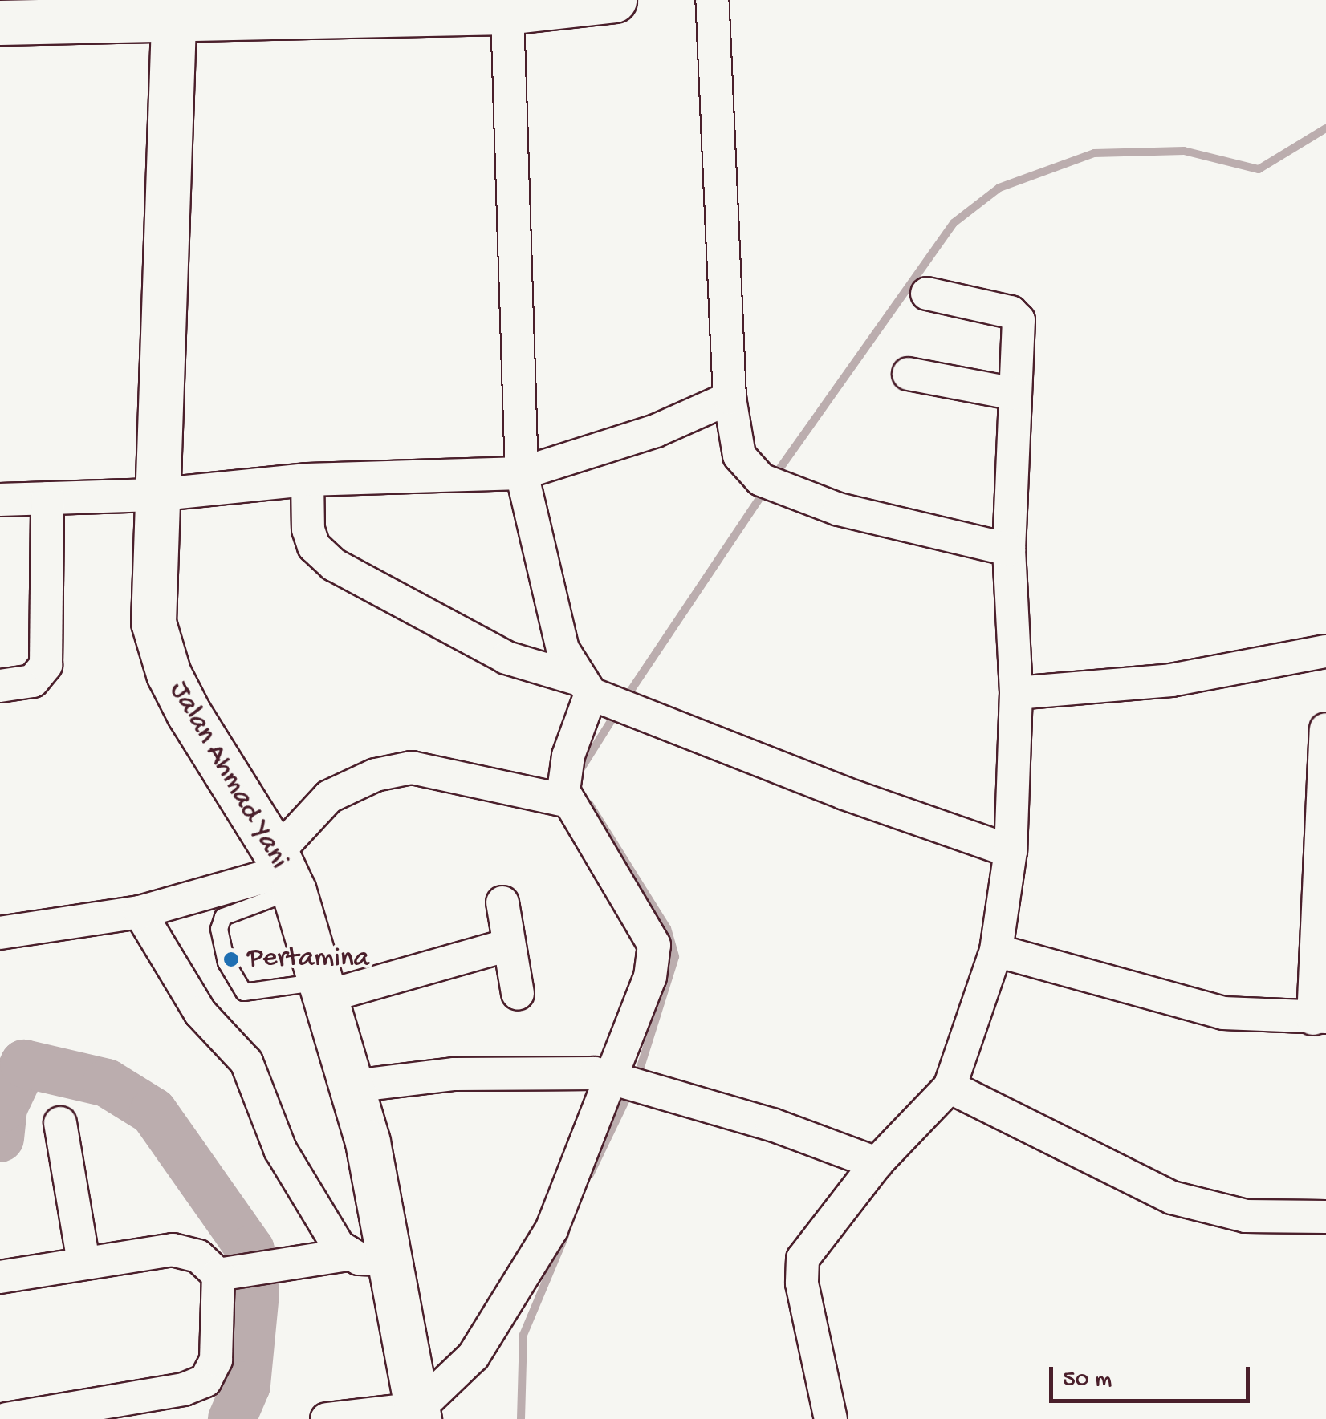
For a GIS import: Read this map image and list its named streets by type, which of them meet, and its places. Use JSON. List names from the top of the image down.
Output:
{
  "streets": {
    "street": ["Jalan Ahmad Yani"]
  },
  "places": ["Pertamina"],
  "scale_bar": "50 m"
}
